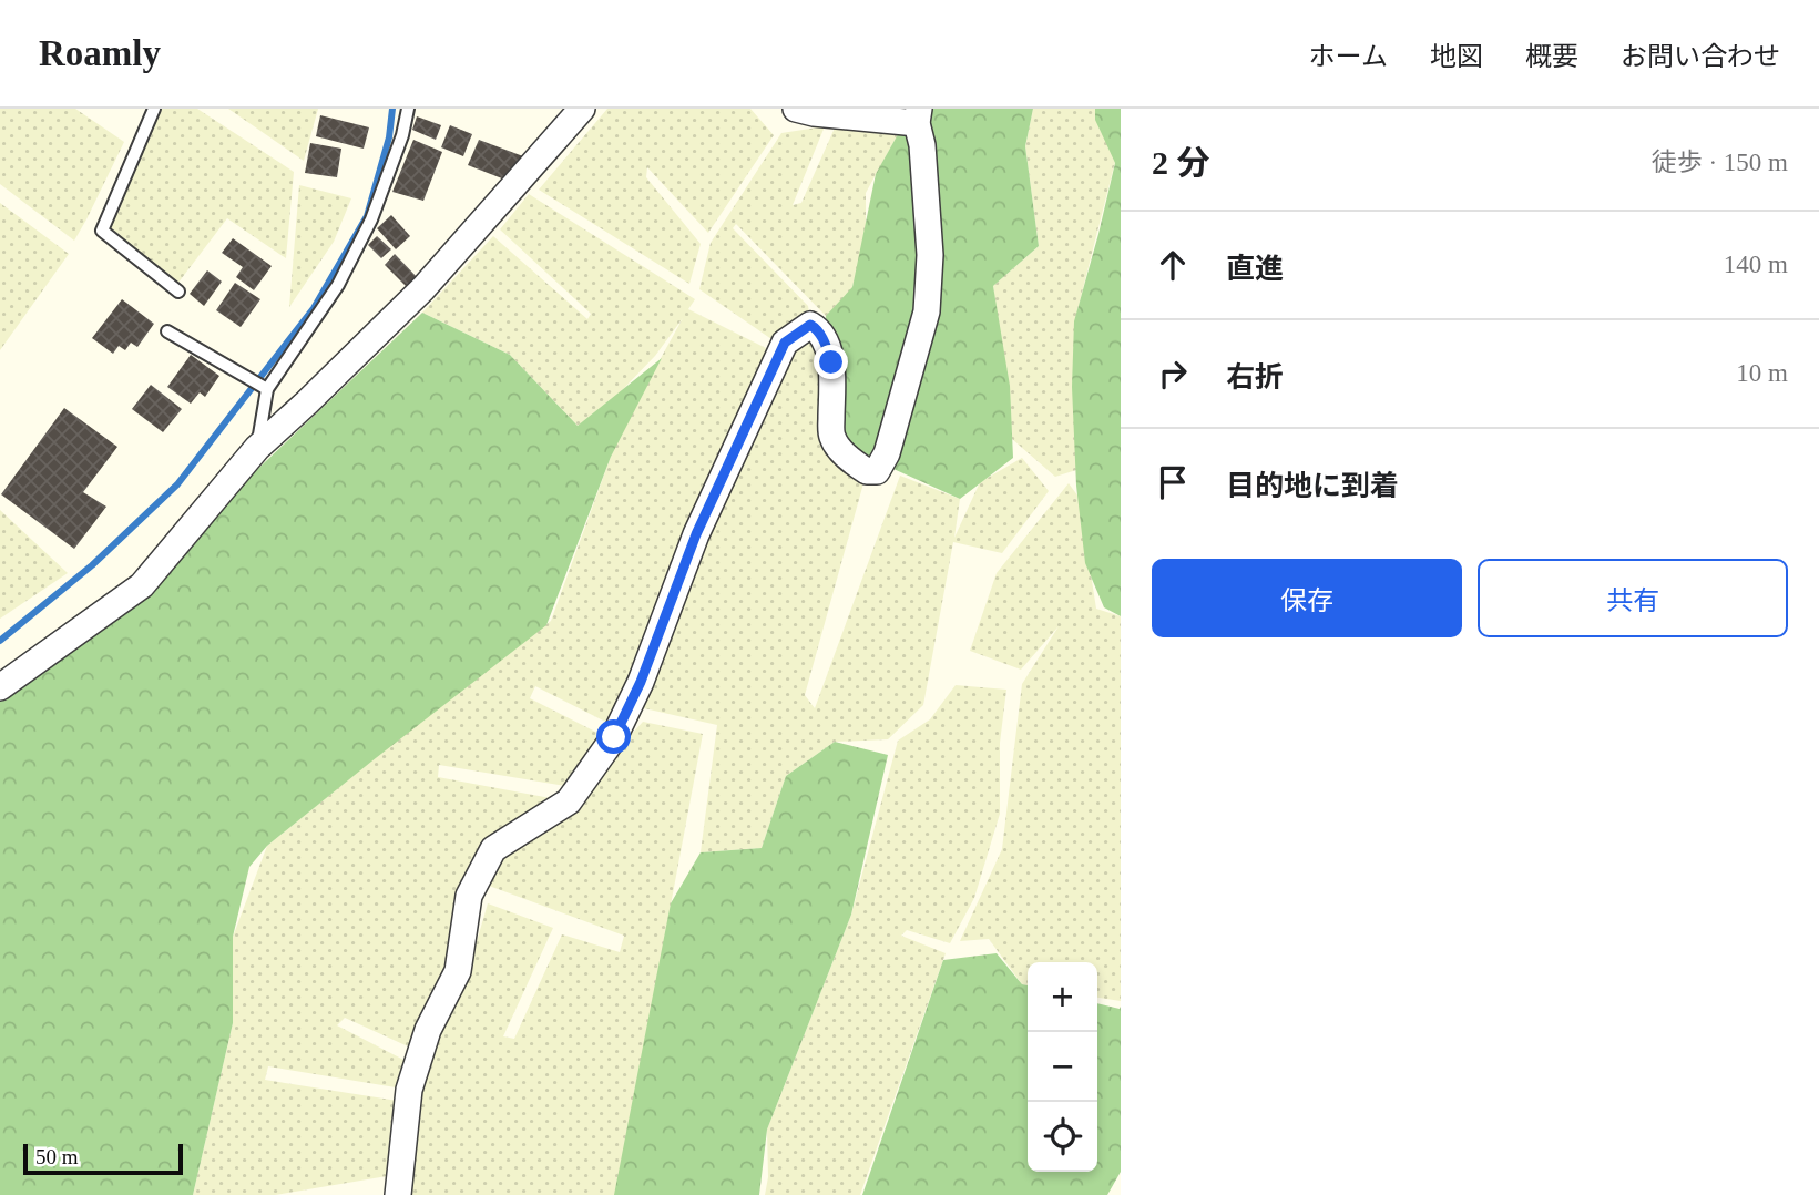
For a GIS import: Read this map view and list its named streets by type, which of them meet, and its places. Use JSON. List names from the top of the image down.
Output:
{
  "scale_bar": "50 m",
  "page": {
    "header": "Roamly",
    "nav": [
      "ホーム",
      "地図",
      "概要",
      "お問い合わせ"
    ],
    "heading": ["2 分", "徒歩 · 150 m"],
    "list": [
      ["直進", "140 m"],
      ["右折", "10 m"],
      "目的地に到着"
    ],
    "buttons": ["保存", "共有"],
    "map_buttons": ["+", "−"],
    "scale": "50 m"
  }
}
